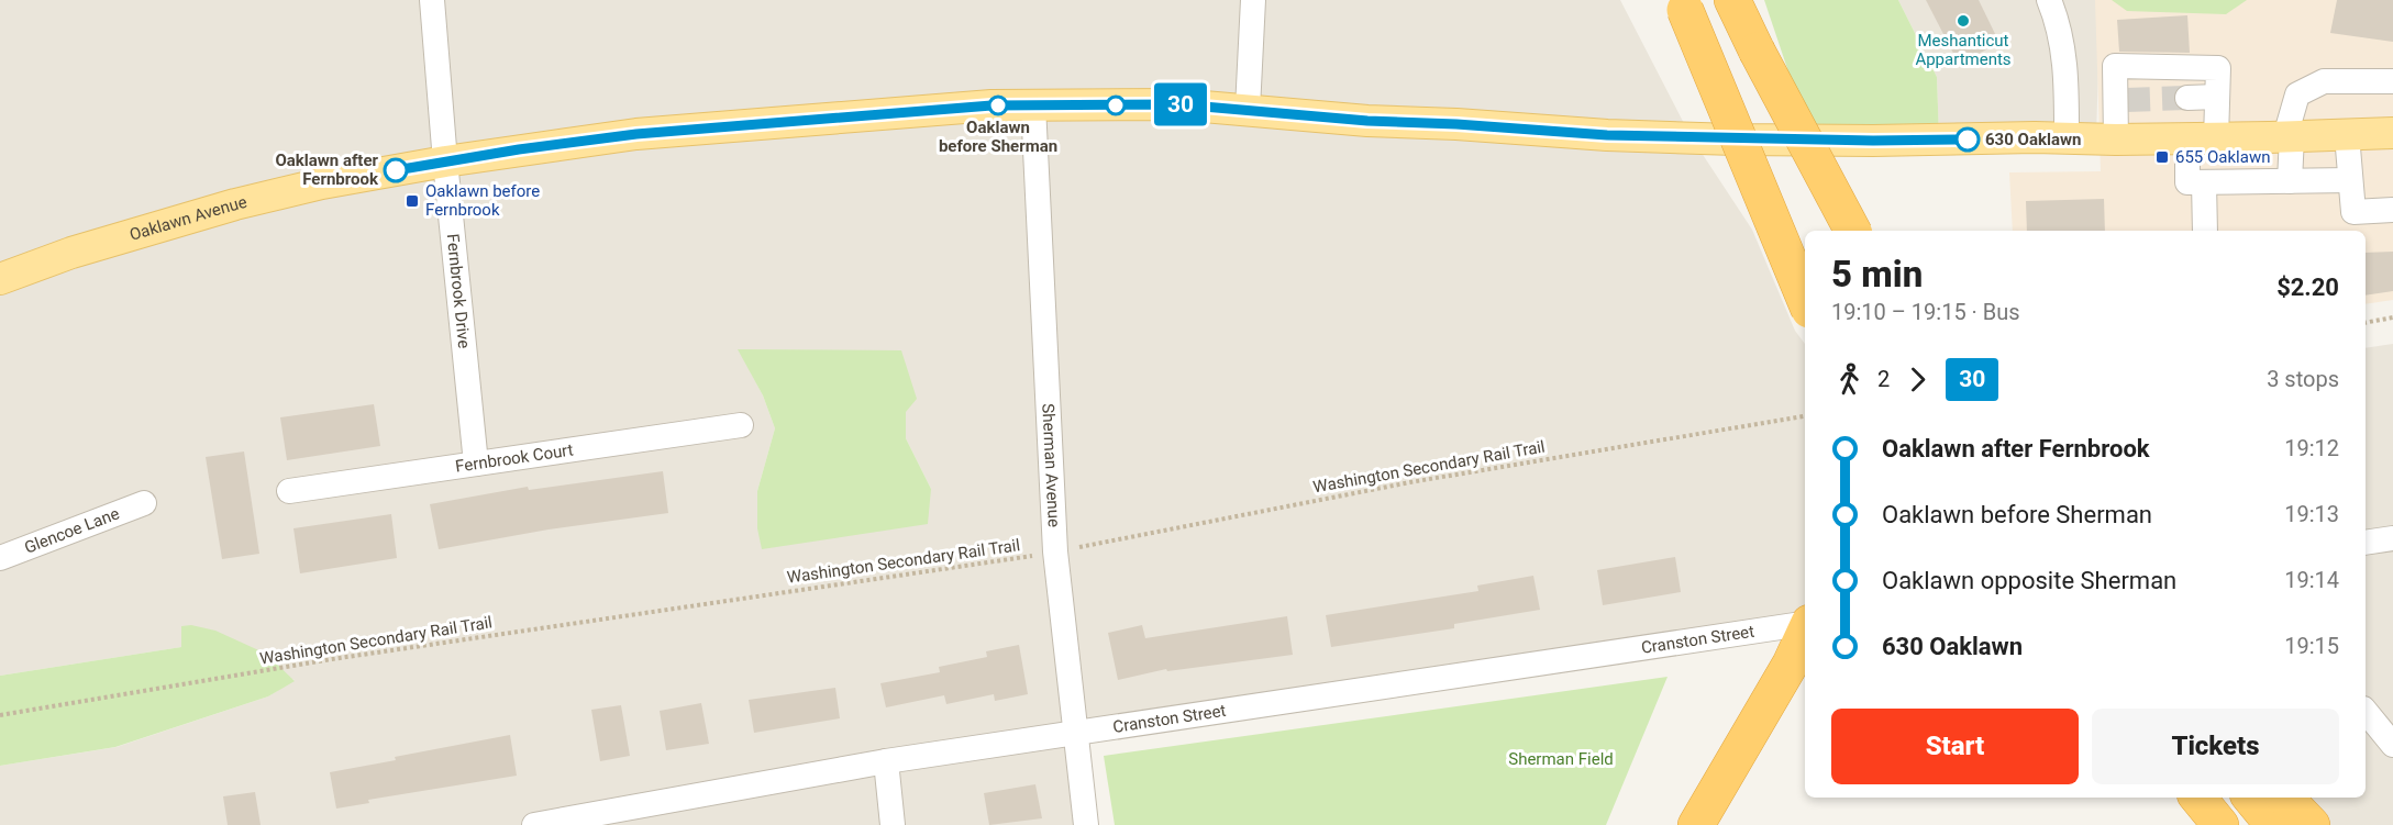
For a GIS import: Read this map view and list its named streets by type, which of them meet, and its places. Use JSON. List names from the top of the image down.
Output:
{
  "streets": {
    "main road": ["Oaklawn Avenue"],
    "street": [
      "Fernbrook Drive",
      "Fernbrook Court",
      "Sherman Avenue",
      "Glencoe Lane",
      "Cranston Street"
    ],
    "path": ["Washington Secondary Rail Trail"]
  },
  "crossings": [
    ["Oaklawn Avenue", "Fernbrook Drive"],
    ["Oaklawn Avenue", "Sherman Avenue"],
    ["Fernbrook Drive", "Fernbrook Court"],
    ["Sherman Avenue", "Washington Secondary Rail Trail"],
    ["Sherman Avenue", "Cranston Street"]
  ],
  "parks": ["Sherman Field"],
  "places": {
    "other": [
      "Meshanticut Appartments",
      "Oaklawn before Sherman",
      "630 Oaklawn",
      "Oaklawn after Fernbrook"
    ],
    "transit": ["655 Oaklawn", "Oaklawn before Fernbrook"]
  },
  "lines": ["bus line 30"],
  "page": {
    "on_map": "30",
    "heading": ["5 min", "19:10 – 19:15 · Bus", "$2.20"],
    "legs": ["2", "30", "3 stops"],
    "list": [
      {
        "name": "Oaklawn after Fernbrook",
        "value": "19:12"
      },
      {
        "name": "Oaklawn before Sherman",
        "value": "19:13"
      },
      {
        "name": "Oaklawn opposite Sherman",
        "value": "19:14"
      },
      {
        "name": "630 Oaklawn",
        "value": "19:15"
      }
    ],
    "buttons": ["Start", "Tickets"]
  }
}
